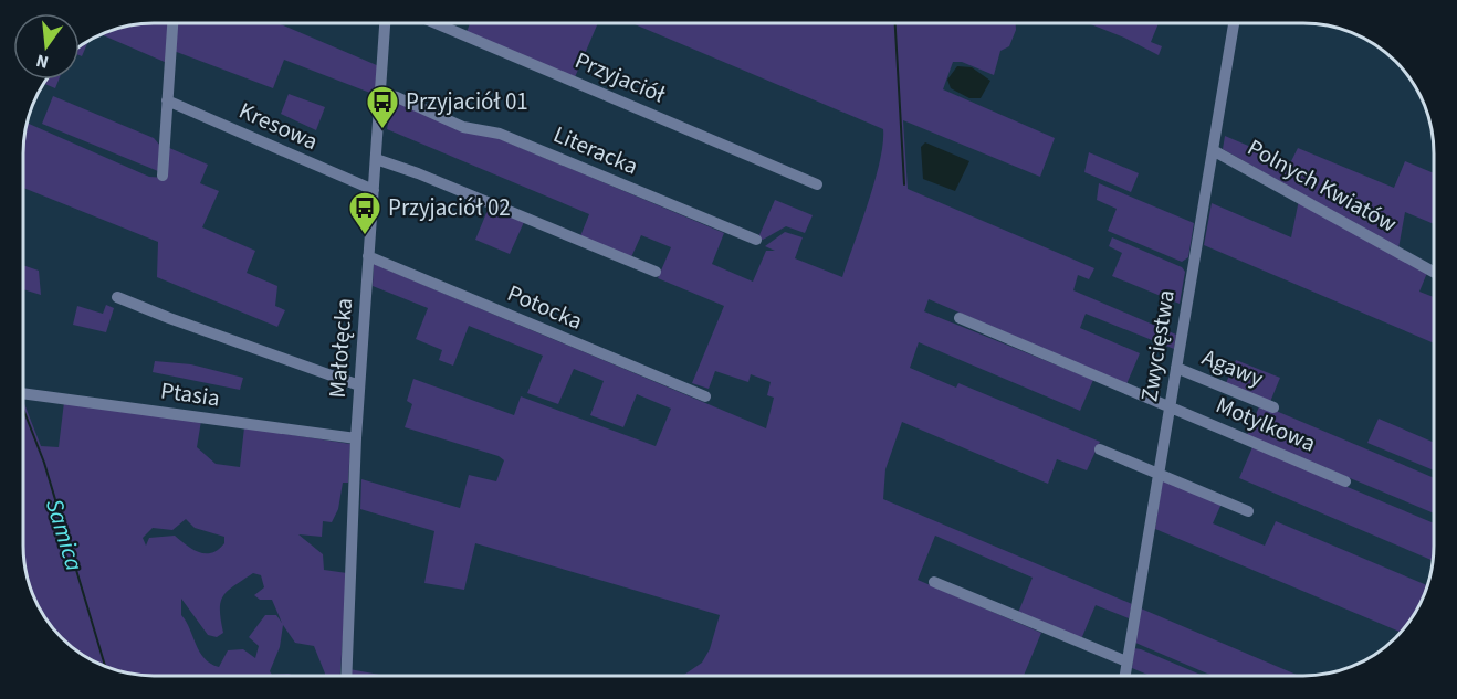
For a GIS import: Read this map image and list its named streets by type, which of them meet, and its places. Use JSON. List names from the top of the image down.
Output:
{
  "streets": {
    "street": [
      "Przyjaciół",
      "Kresowa",
      "Literacka",
      "Polnych Kwiatów",
      "Potocka",
      "Zwycięstwa",
      "Małołęcka",
      "Agawy",
      "Ptasia",
      "Motylkowa"
    ]
  },
  "crossings": [
    ["Kresowa", "Małołęcka"],
    ["Literacka", "Małołęcka"],
    ["Polnych Kwiatów", "Zwycięstwa"],
    ["Potocka", "Małołęcka"],
    ["Zwycięstwa", "Agawy"],
    ["Zwycięstwa", "Motylkowa"],
    ["Małołęcka", "Ptasia"]
  ],
  "water": ["Samica"],
  "places": {
    "bus stop": ["Przyjaciół 01", "Przyjaciół 02"]
  },
  "north": "bottom"
}
